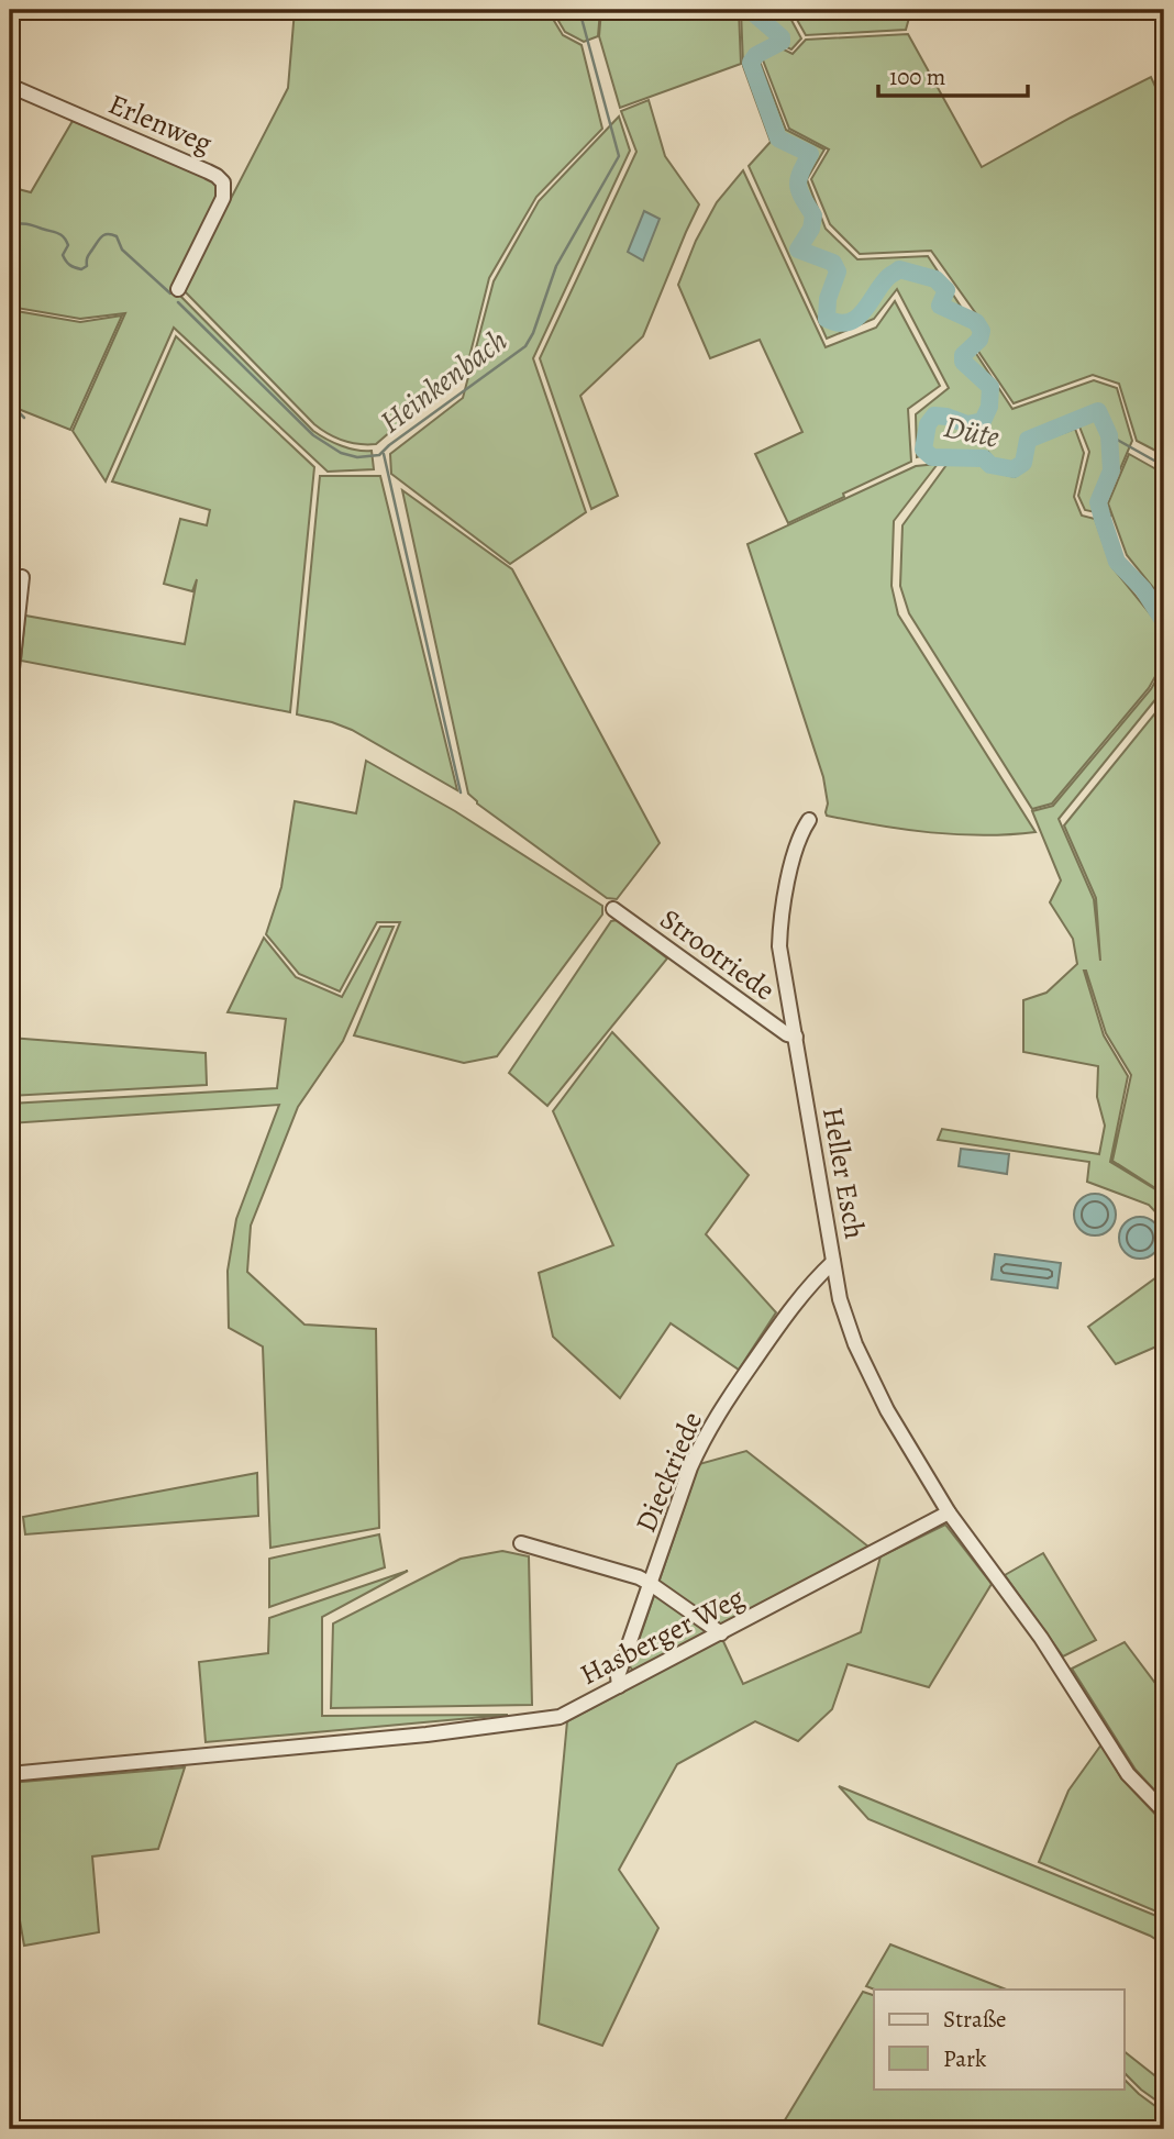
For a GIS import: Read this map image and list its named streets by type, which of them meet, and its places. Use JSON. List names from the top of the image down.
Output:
{
  "streets": {
    "street": [
      "Erlenweg",
      "Strootriede",
      "Heller Esch",
      "Dieckriede",
      "Hasberger Weg"
    ]
  },
  "crossings": [
    ["Strootriede", "Heller Esch"],
    ["Heller Esch", "Dieckriede"],
    ["Heller Esch", "Hasberger Weg"],
    ["Dieckriede", "Hasberger Weg"]
  ],
  "water": ["Heinkenbach", "Düte"],
  "legend": ["Straße", "Park"],
  "scale_bar": "100 m"
}
